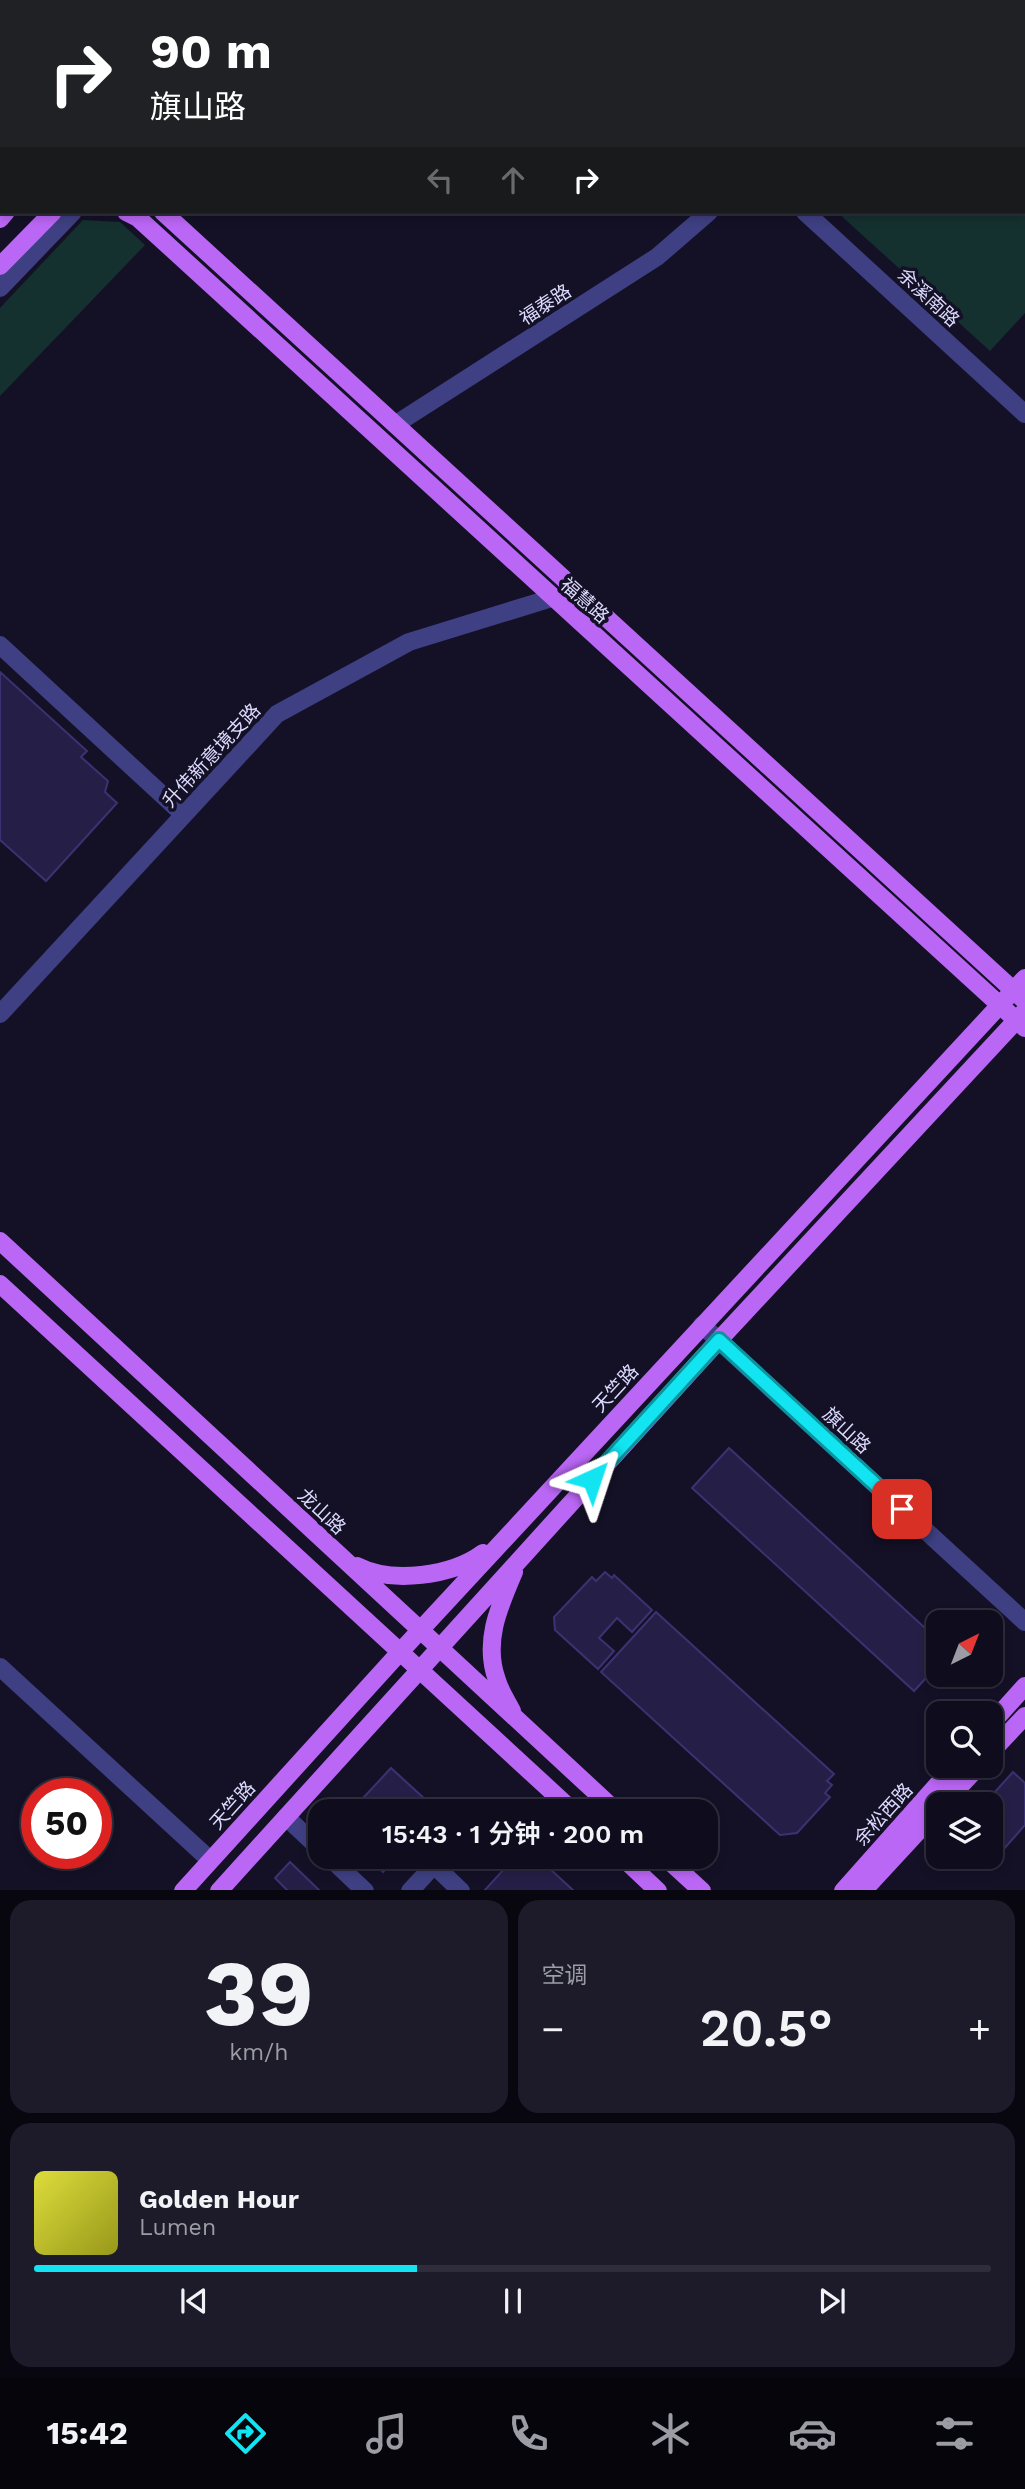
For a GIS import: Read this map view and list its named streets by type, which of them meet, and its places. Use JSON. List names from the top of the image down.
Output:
{
  "streets": {
    "main road": [
      "福慧路",
      "天竺路",
      "龙山路",
      "余松西路"
    ],
    "street": [
      "余溪南路",
      "福泰路",
      "升伟新意境支路",
      "旗山路"
    ]
  },
  "crossings": [
    ["福泰路", "福慧路"],
    ["福慧路", "升伟新意境支路"],
    ["福慧路", "天竺路"],
    ["天竺路", "旗山路"],
    ["天竺路", "龙山路"]
  ],
  "north": "top right",
  "page": {
    "turn": ["90 m", "旗山路"],
    "limit": "50",
    "trip": "15:43 · 1 分钟 · 200 m",
    "tile": [
      ["39", "km/h"],
      "空调"
    ],
    "heat": ["−", "20.5°", "+"],
    "song": ["Golden Hour", "Lumen"],
    "tabs": "15:42"
  }
}
